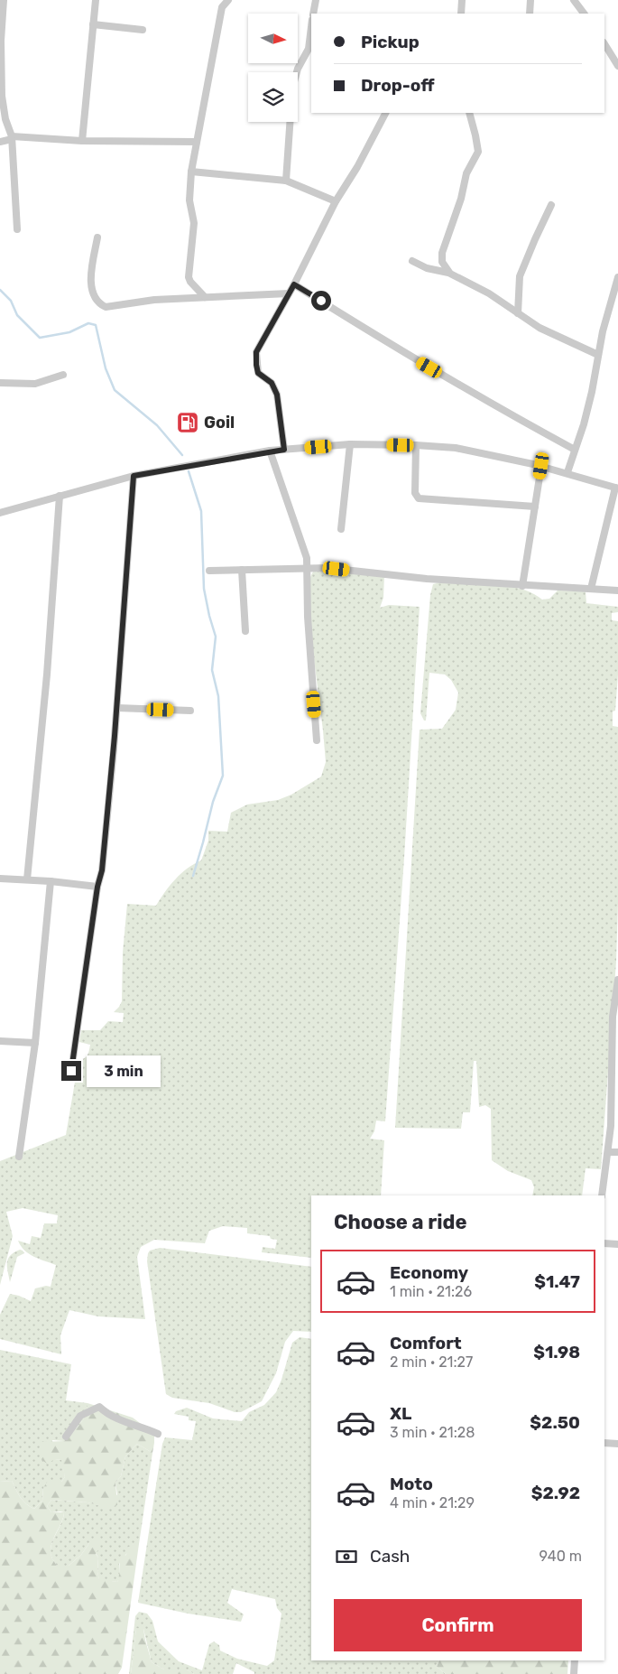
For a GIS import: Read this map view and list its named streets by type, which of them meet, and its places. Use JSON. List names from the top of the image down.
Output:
{
  "places": {
    "fuel station": ["Goil"]
  },
  "north": "right",
  "page": {
    "banner": ["Pickup", "Drop-off"],
    "bubble": "3 min",
    "heading": "Choose a ride",
    "list": [
      {
        "name": "Economy",
        "note": "1 min · 21:26",
        "value": "$1.47"
      },
      {
        "name": "Comfort",
        "note": "2 min · 21:27",
        "value": "$1.98"
      },
      {
        "name": "XL",
        "note": "3 min · 21:28",
        "value": "$2.50"
      },
      {
        "name": "Moto",
        "note": "4 min · 21:29",
        "value": "$2.92"
      }
    ],
    "pay": ["Cash", "940 m"],
    "buttons": "Confirm"
  }
}
